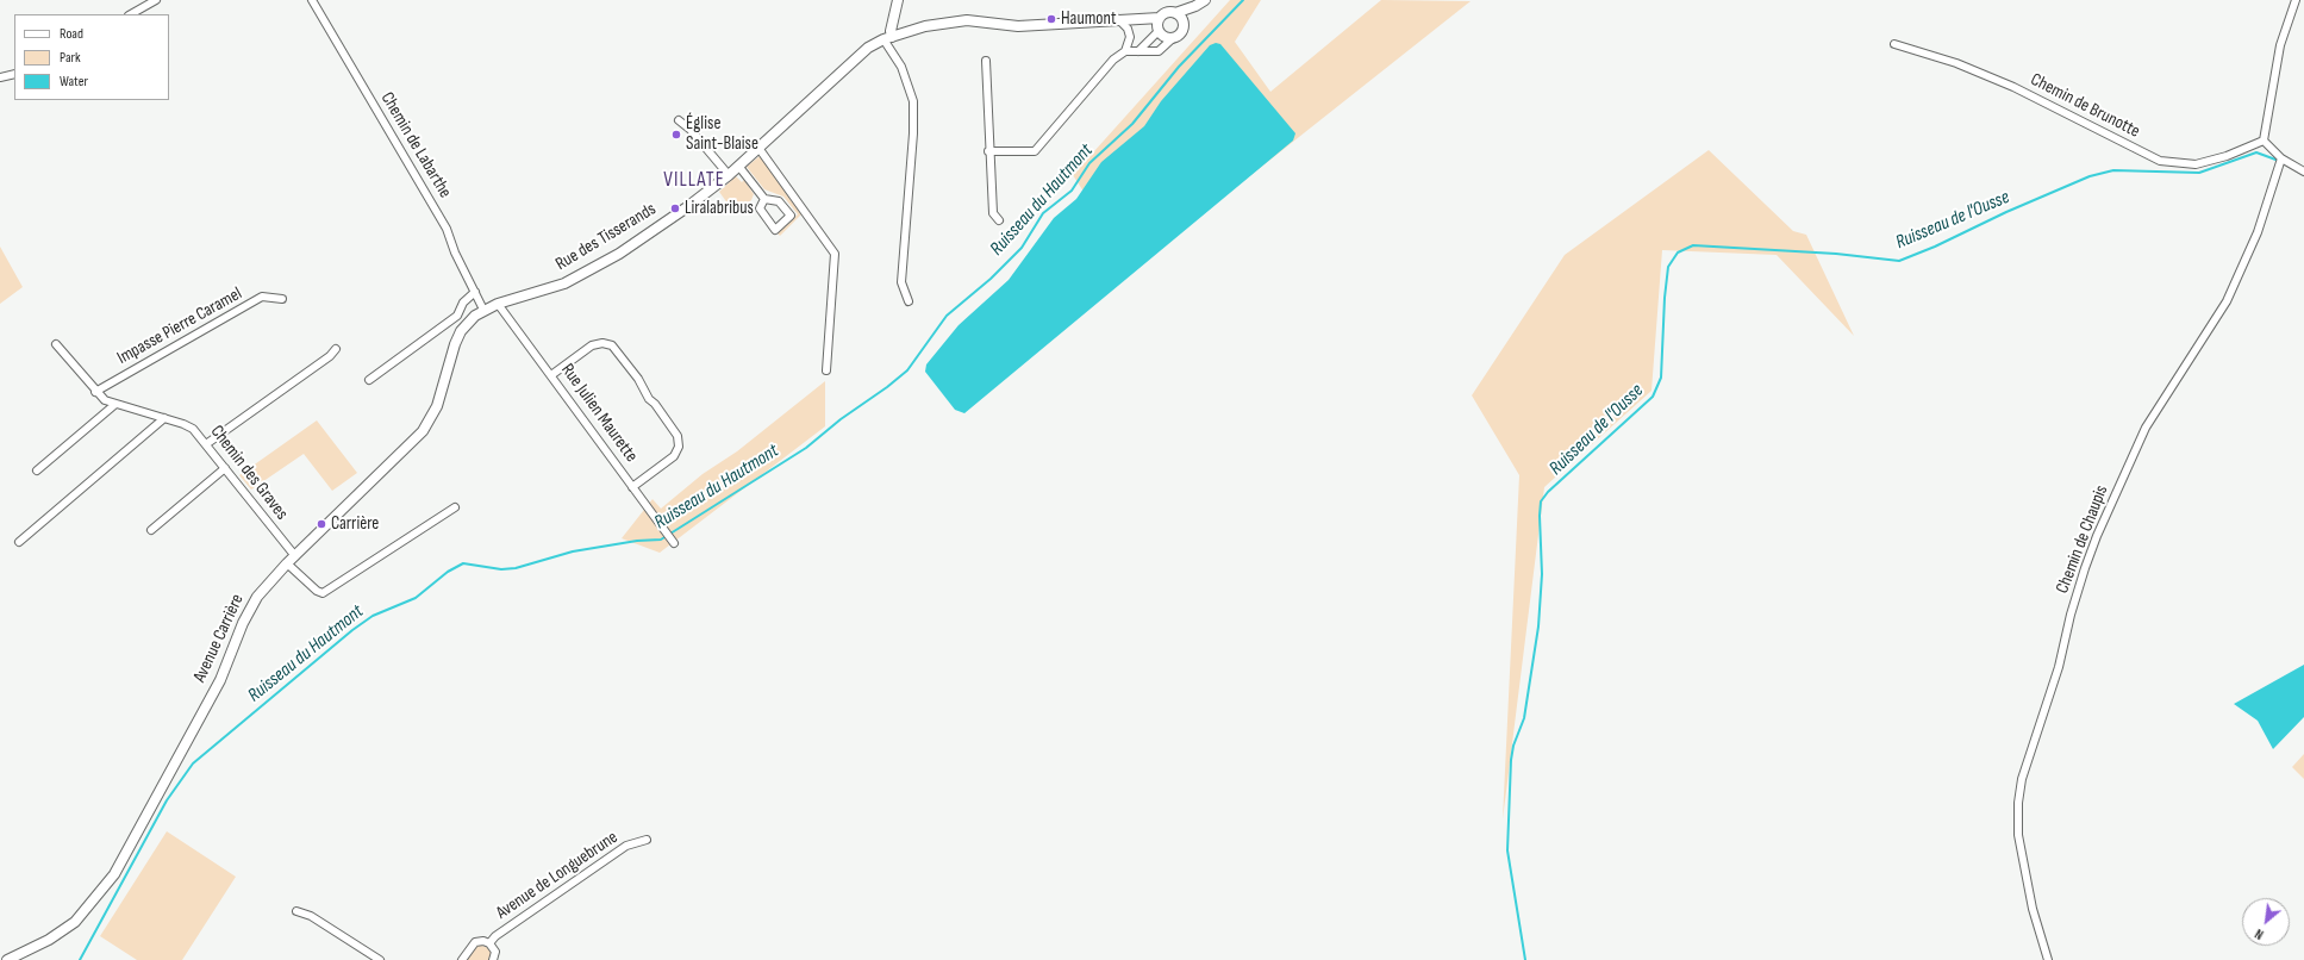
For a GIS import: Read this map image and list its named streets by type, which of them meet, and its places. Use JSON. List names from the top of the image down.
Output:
{
  "streets": {
    "street": [
      "Chemin de Brunotte",
      "Chemin de Labarthe",
      "Rue des Tisserands",
      "Impasse Pierre Caramel",
      "Rue Julien Maurette",
      "Chemin des Graves",
      "Chemin de Chaupis",
      "Avenue Carrière",
      "Avenue de Longuebrune"
    ]
  },
  "crossings": [
    ["Chemin de Labarthe", "Rue des Tisserands"],
    ["Chemin de Labarthe", "Avenue Carrière"],
    ["Rue des Tisserands", "Rue Julien Maurette"],
    ["Rue des Tisserands", "Avenue Carrière"],
    ["Impasse Pierre Caramel", "Chemin des Graves"],
    ["Chemin des Graves", "Avenue Carrière"]
  ],
  "districts": ["VILLATE"],
  "water": ["Ruisseau du Hautmont", "Ruisseau de l'Ousse"],
  "places": [
    "Haumont",
    "Église Saint-Blaise",
    "Liralabribus",
    "Carrière"
  ],
  "legend": ["Road", "Park", "Water"],
  "north": "bottom left"
}
